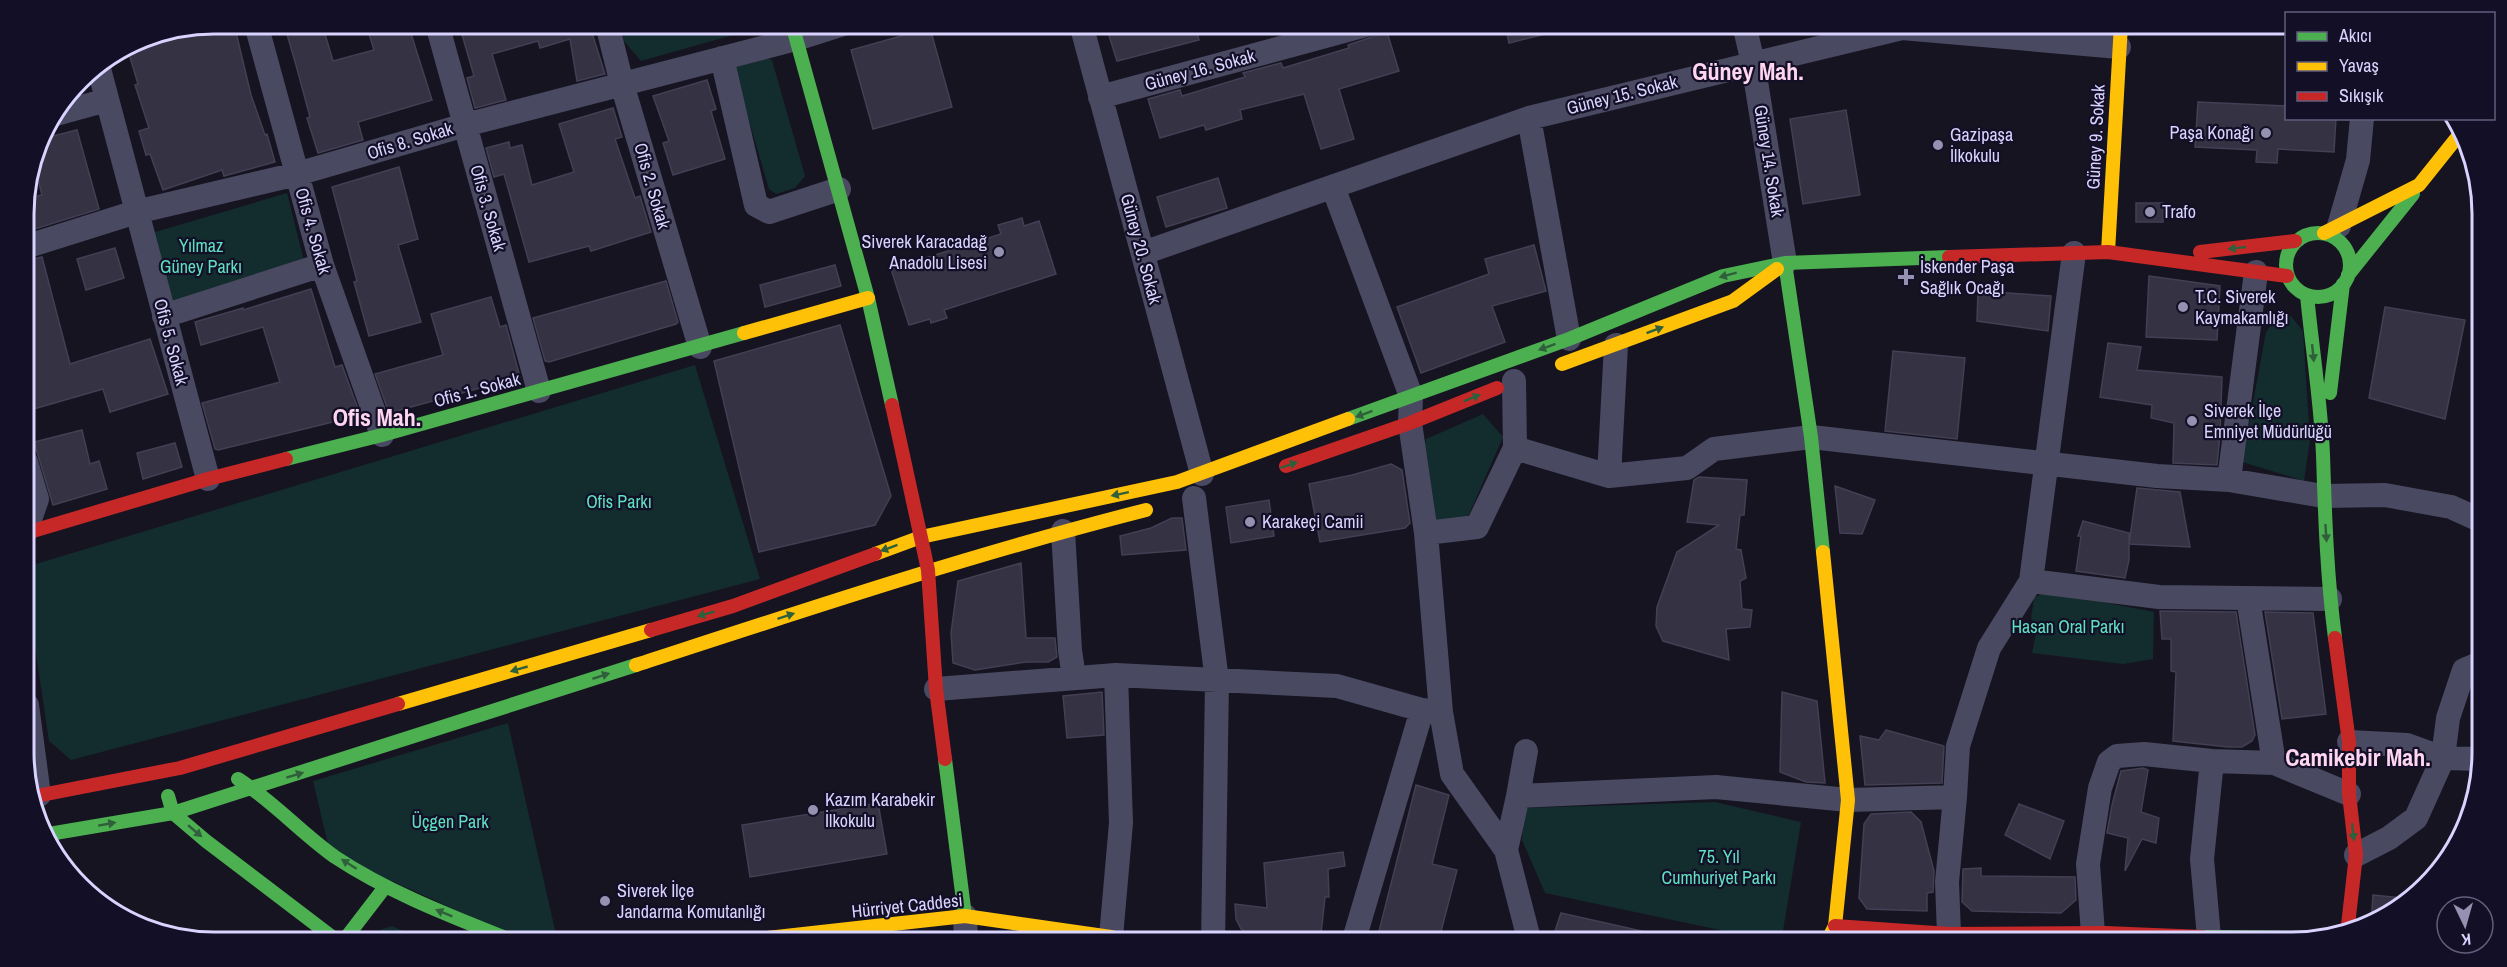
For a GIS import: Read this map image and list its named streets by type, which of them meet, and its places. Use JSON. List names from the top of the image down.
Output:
{
  "streets": {
    "main road": ["Güney 9. Sokak", "Ofis 1. Sokak", "Hürriyet Caddesi"],
    "street": [
      "Güney 16. Sokak",
      "Güney 15. Sokak",
      "Ofis 8. Sokak",
      "Güney 14. Sokak",
      "Ofis 2. Sokak",
      "Ofis 3. Sokak",
      "Ofis 4. Sokak",
      "Güney 20. Sokak",
      "Ofis 5. Sokak"
    ]
  },
  "crossings": [
    ["Güney 16. Sokak", "Güney 20. Sokak"],
    ["Güney 15. Sokak", "Güney 9. Sokak"],
    ["Güney 15. Sokak", "Güney 14. Sokak"],
    ["Güney 15. Sokak", "Güney 20. Sokak"],
    ["Ofis 8. Sokak", "Ofis 2. Sokak"],
    ["Ofis 8. Sokak", "Ofis 3. Sokak"],
    ["Ofis 8. Sokak", "Ofis 4. Sokak"],
    ["Ofis 8. Sokak", "Ofis 5. Sokak"],
    ["Ofis 2. Sokak", "Ofis 1. Sokak"],
    ["Ofis 3. Sokak", "Ofis 1. Sokak"],
    ["Ofis 4. Sokak", "Ofis 1. Sokak"],
    ["Ofis 5. Sokak", "Ofis 1. Sokak"]
  ],
  "districts": ["Güney Mah.", "Ofis Mah.", "Camikebir Mah."],
  "parks": [
    "Yılmaz Güney Parkı",
    "Ofis Parkı",
    "Hasan Oral Parkı",
    "Üçgen Park",
    "75. Yıl Cumhuriyet Parkı"
  ],
  "places": {
    "other": [
      "Paşa Konağı",
      "Gazipaşa İlkokulu",
      "Trafo",
      "Siverek Karacadağ Anadolu Lisesi",
      "T.C. Siverek Kaymakamlığı",
      "Siverek İlçe Emniyet Müdürlüğü",
      "Karakeçi Camii",
      "Kazım Karabekir İlkokulu",
      "Siverek İlçe Jandarma Komutanlığı"
    ],
    "health": ["İskender Paşa Sağlık Ocağı"]
  },
  "legend": ["Akıcı", "Yavaş", "Sıkışık"],
  "north": "bottom"
}
